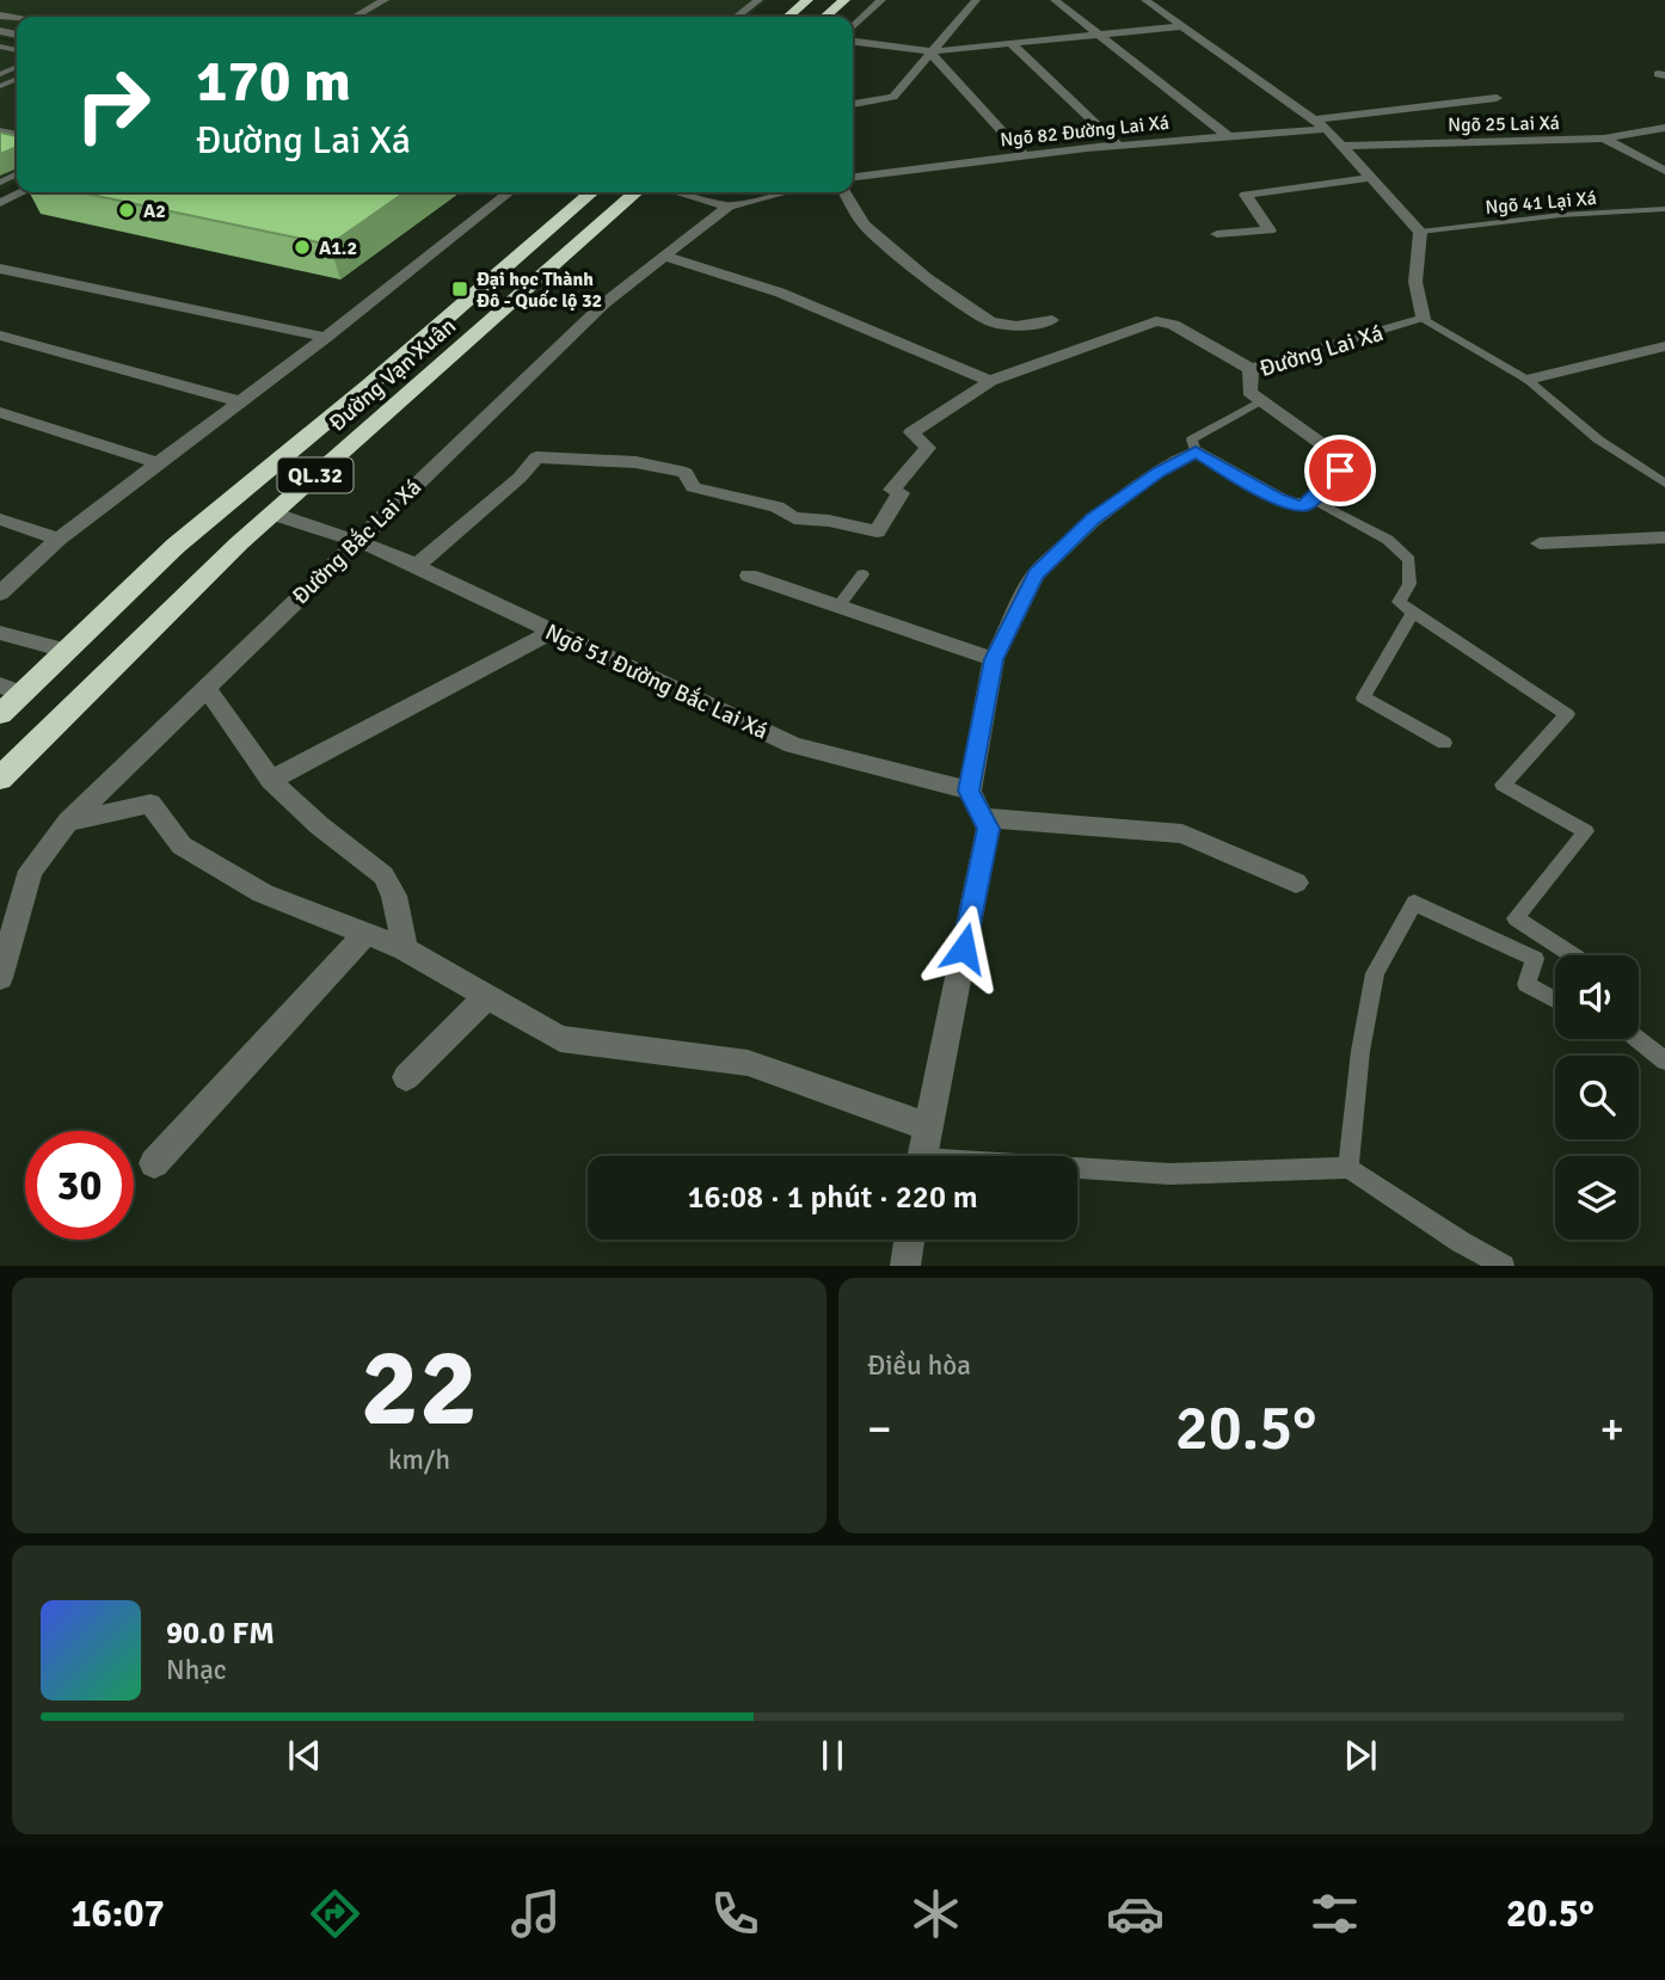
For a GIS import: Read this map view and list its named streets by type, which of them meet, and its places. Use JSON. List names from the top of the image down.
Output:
{
  "streets": {
    "highway": ["Đường Vạn Xuân", "QL.32"],
    "street": [
      "Ngõ 25 Lai Xá",
      "Ngõ 82 Đường Lai Xá",
      "Đường Lai Xá",
      "Đường Bắc Lai Xá",
      "Ngõ 51 Đường Bắc Lai Xá"
    ],
    "lane": ["Ngõ 41 Lại Xá"]
  },
  "crossings": [
    ["Đường Vạn Xuân", "Ngõ 51 Đường Bắc Lai Xá"],
    ["Đường Bắc Lai Xá", "Ngõ 51 Đường Bắc Lai Xá"]
  ],
  "places": {
    "other": ["A2", "A1.2"],
    "transit": ["Đại học Thành Đô - Quốc lộ 32"]
  },
  "page": {
    "turn": ["170 m", "Đường Lai Xá"],
    "limit": "30",
    "trip": "16:08 · 1 phút · 220 m",
    "tile": [
      ["22", "km/h"],
      "Điều hòa"
    ],
    "heat": ["−", "20.5°", "+"],
    "song": ["90.0 FM", "Nhạc"],
    "tabs": ["16:07", "20.5°"]
  }
}
